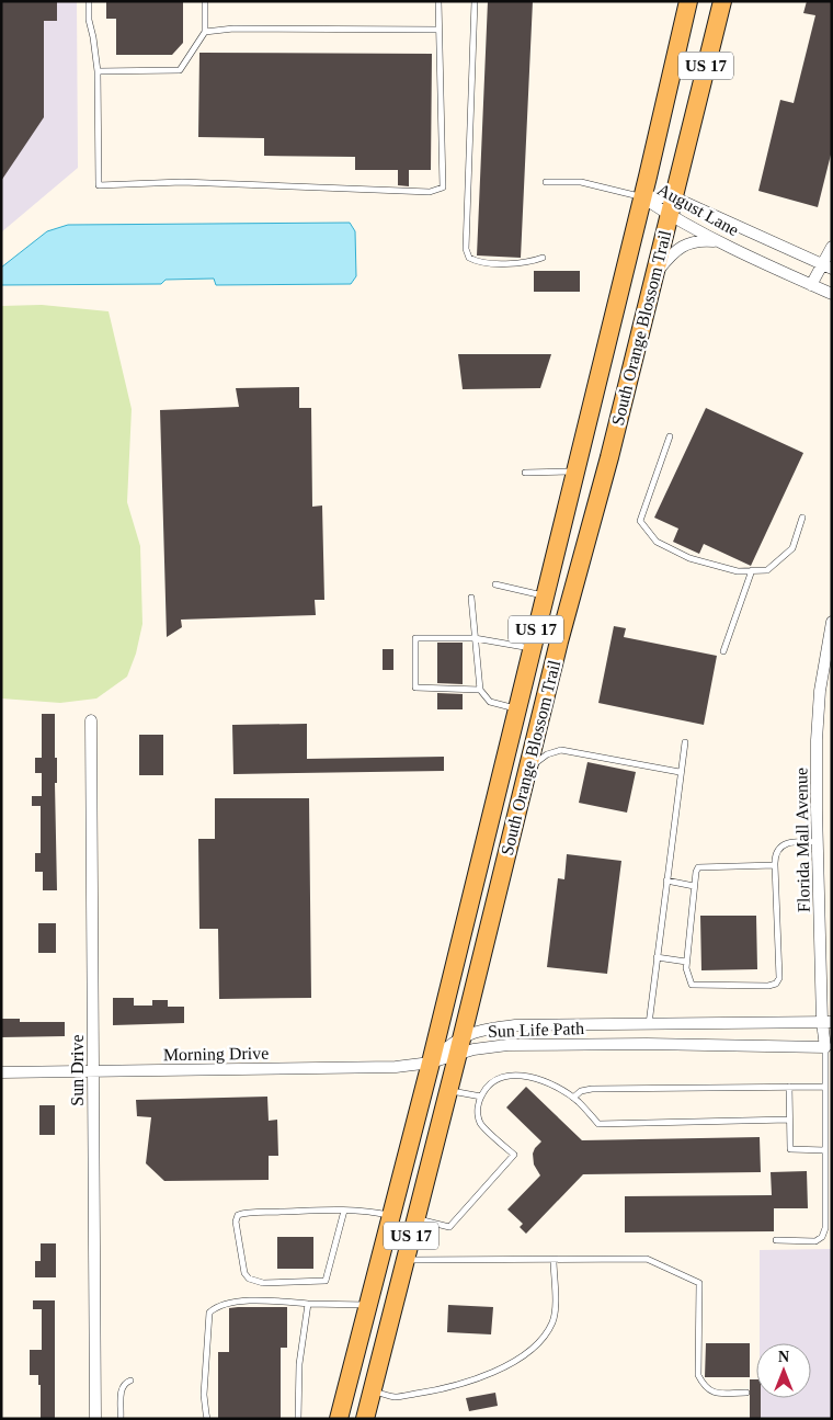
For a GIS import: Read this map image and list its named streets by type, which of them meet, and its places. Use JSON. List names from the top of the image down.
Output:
{
  "streets": {
    "main road": ["US 17", "South Orange Blossom Trail"],
    "street": [
      "August Lane",
      "Florida Mall Avenue",
      "Sun Life Path",
      "Morning Drive",
      "Sun Drive"
    ]
  },
  "crossings": [
    ["August Lane", "South Orange Blossom Trail"],
    ["South Orange Blossom Trail", "Sun Life Path"],
    ["South Orange Blossom Trail", "Morning Drive"],
    ["Florida Mall Avenue", "Sun Life Path"],
    ["Sun Life Path", "Morning Drive"],
    ["Morning Drive", "Sun Drive"]
  ],
  "north": "top"
}
